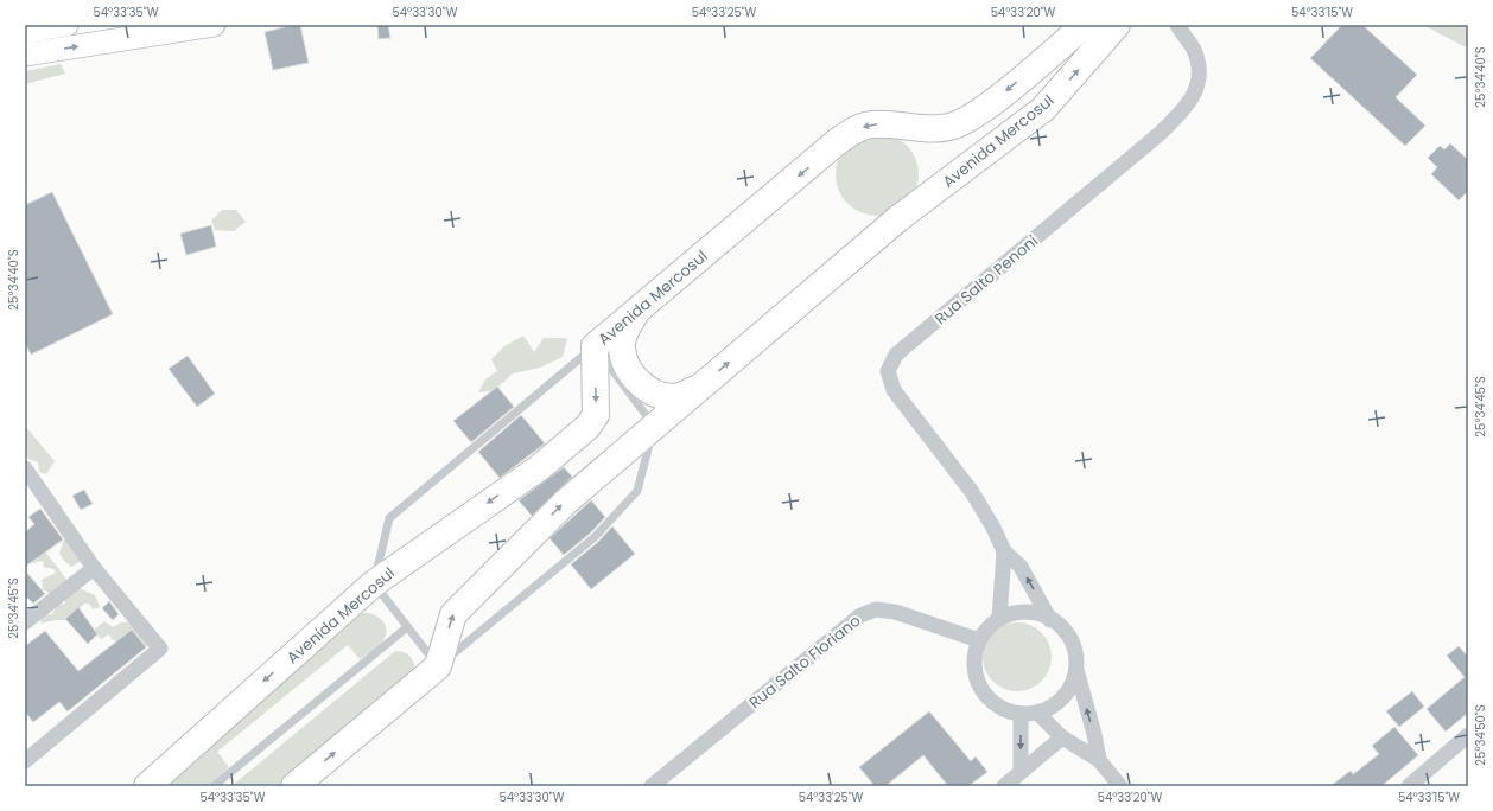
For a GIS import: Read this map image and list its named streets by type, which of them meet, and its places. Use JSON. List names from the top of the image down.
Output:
{
  "streets": {
    "highway": ["Avenida Mercosul"],
    "street": ["Rua Salto Penoni", "Rua Salto Floriano"]
  },
  "crossings": [
    ["Rua Salto Penoni", "Rua Salto Floriano"]
  ],
  "coordinates": [
    "54°33'35\"W",
    "54°33'30\"W",
    "54°33'25\"W",
    "54°33'20\"W",
    "54°33'15\"W",
    "25°34'40\"S",
    "25°34'45\"S",
    "25°34'50\"S"
  ]
}
